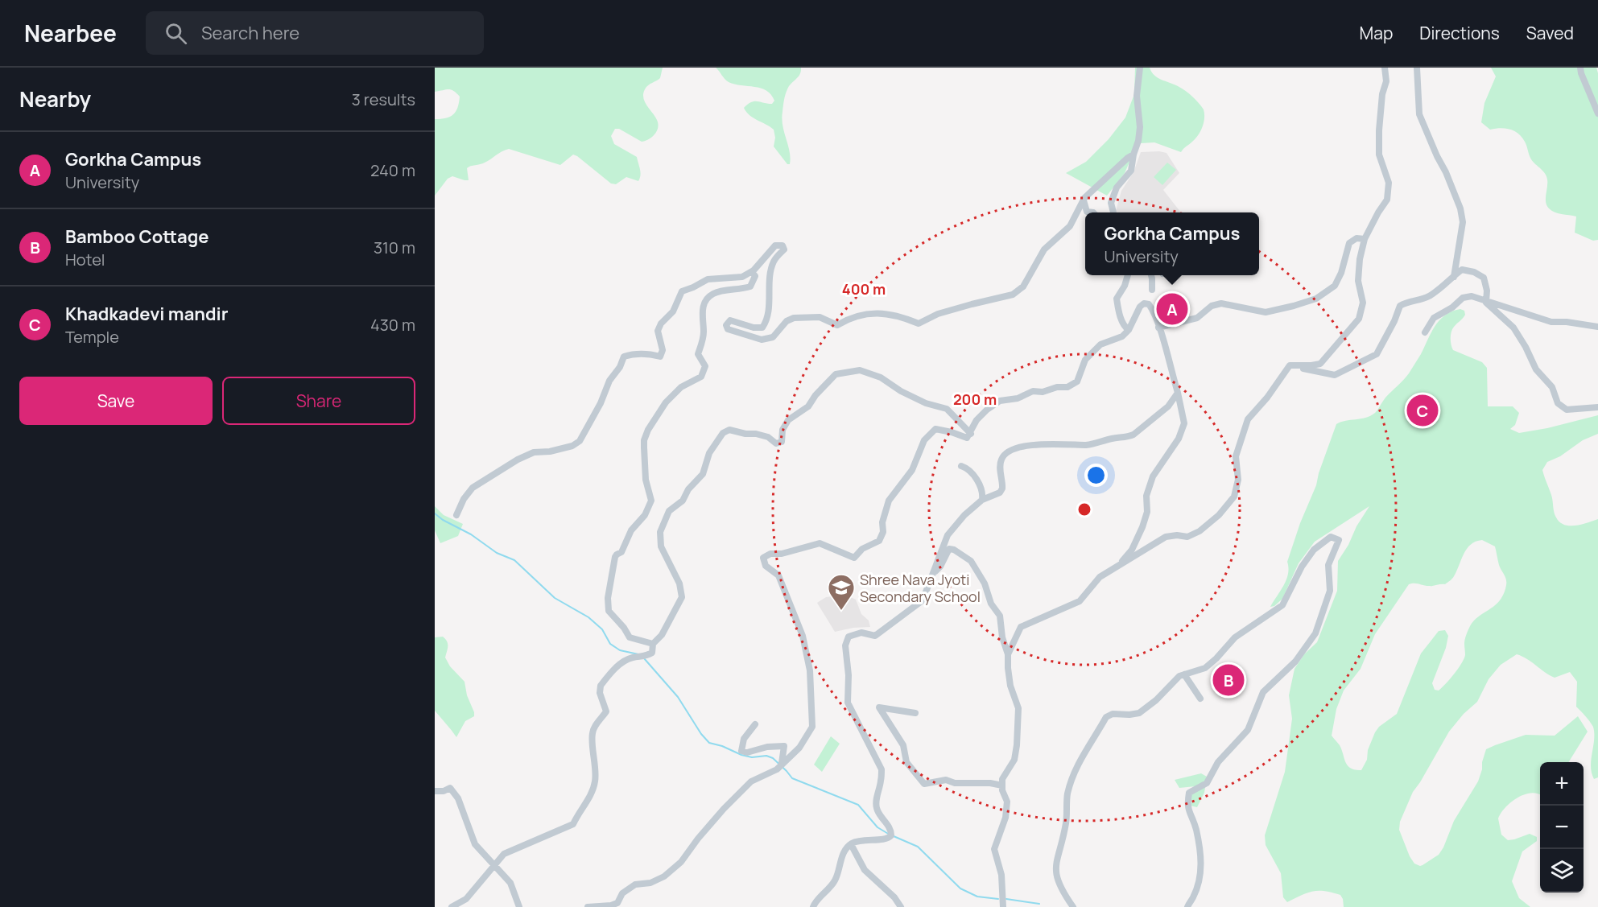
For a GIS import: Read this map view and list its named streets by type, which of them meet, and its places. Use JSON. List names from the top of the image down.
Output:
{
  "places": {
    "school or university": ["Shree Nava Jyoti Secondary School"]
  },
  "page": {
    "header": "Nearbee",
    "search": "Search here",
    "nav": ["Map", "Directions", "Saved"],
    "heading": ["Nearby", "3 results"],
    "list": [
      {
        "mark": "A",
        "name": "Gorkha Campus",
        "note": "University",
        "value": "240 m"
      },
      {
        "mark": "B",
        "name": "Bamboo Cottage",
        "note": "Hotel",
        "value": "310 m"
      },
      {
        "mark": "C",
        "name": "Khadkadevi mandir",
        "note": "Temple",
        "value": "430 m"
      }
    ],
    "popup": ["Gorkha Campus", "University"],
    "pins": ["A", "C", "B"],
    "buttons": ["Save", "Share"],
    "map_buttons": ["+", "−"]
  },
  "rings": ["400 m", "200 m"]
}
